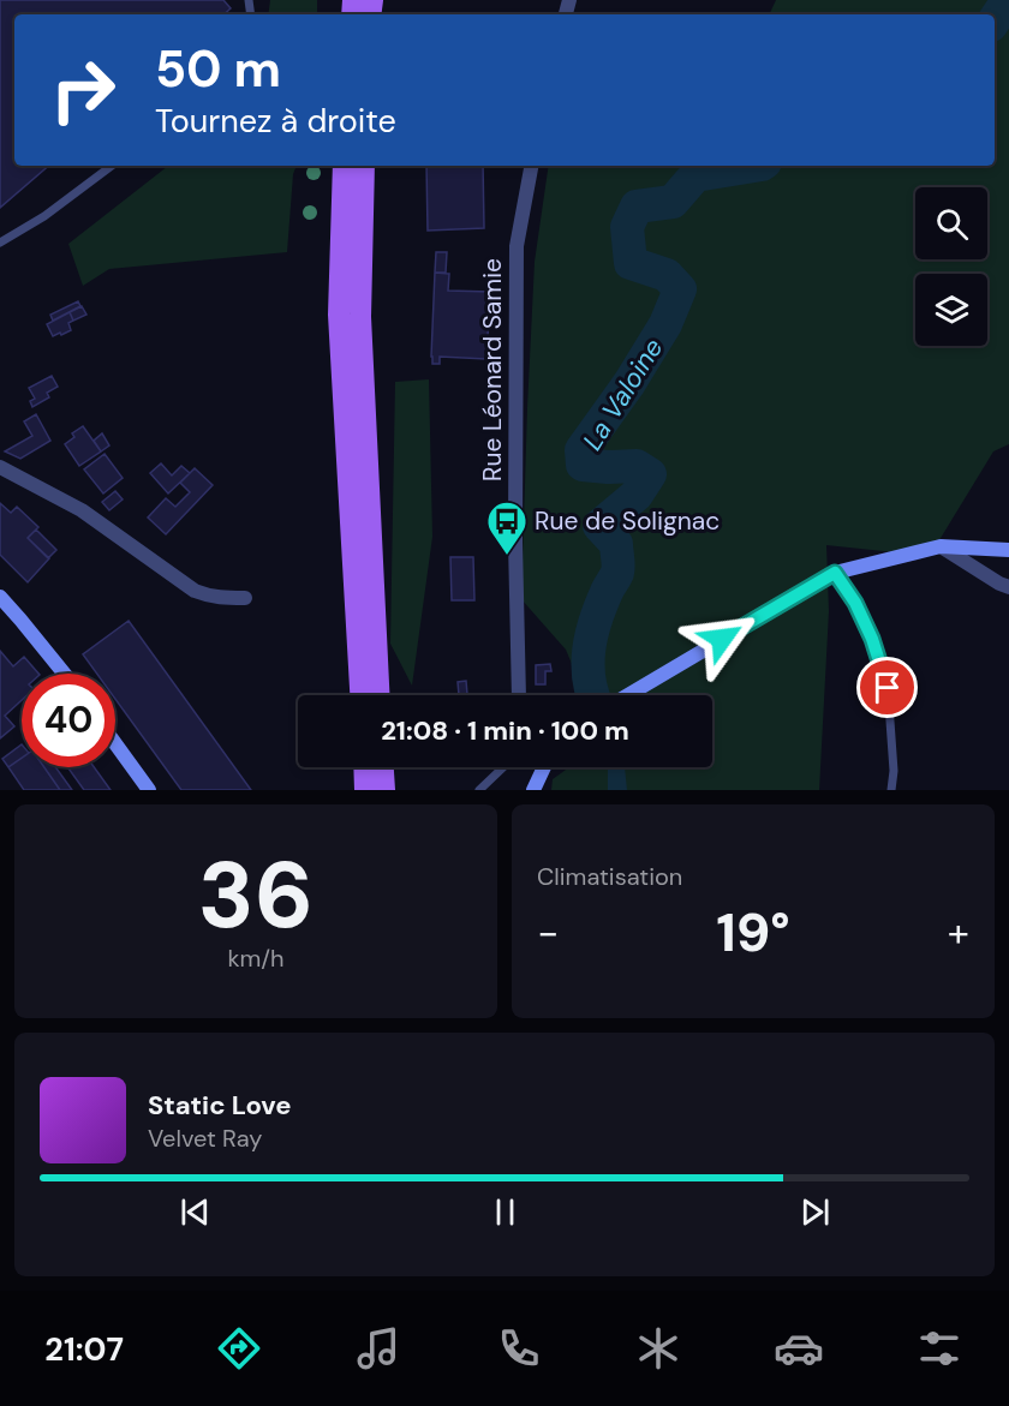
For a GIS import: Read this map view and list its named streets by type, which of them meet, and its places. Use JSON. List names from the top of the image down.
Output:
{
  "streets": {
    "street": ["Rue Léonard Samie"]
  },
  "water": ["La Valoine"],
  "places": {
    "bus stop": ["Rue de Solignac"]
  },
  "page": {
    "turn": ["50 m", "Tournez à droite"],
    "limit": "40",
    "trip": "21:08 · 1 min · 100 m",
    "tile": [
      ["36", "km/h"],
      "Climatisation"
    ],
    "heat": ["−", "19°", "+"],
    "song": ["Static Love", "Velvet Ray"],
    "tabs": "21:07"
  }
}
